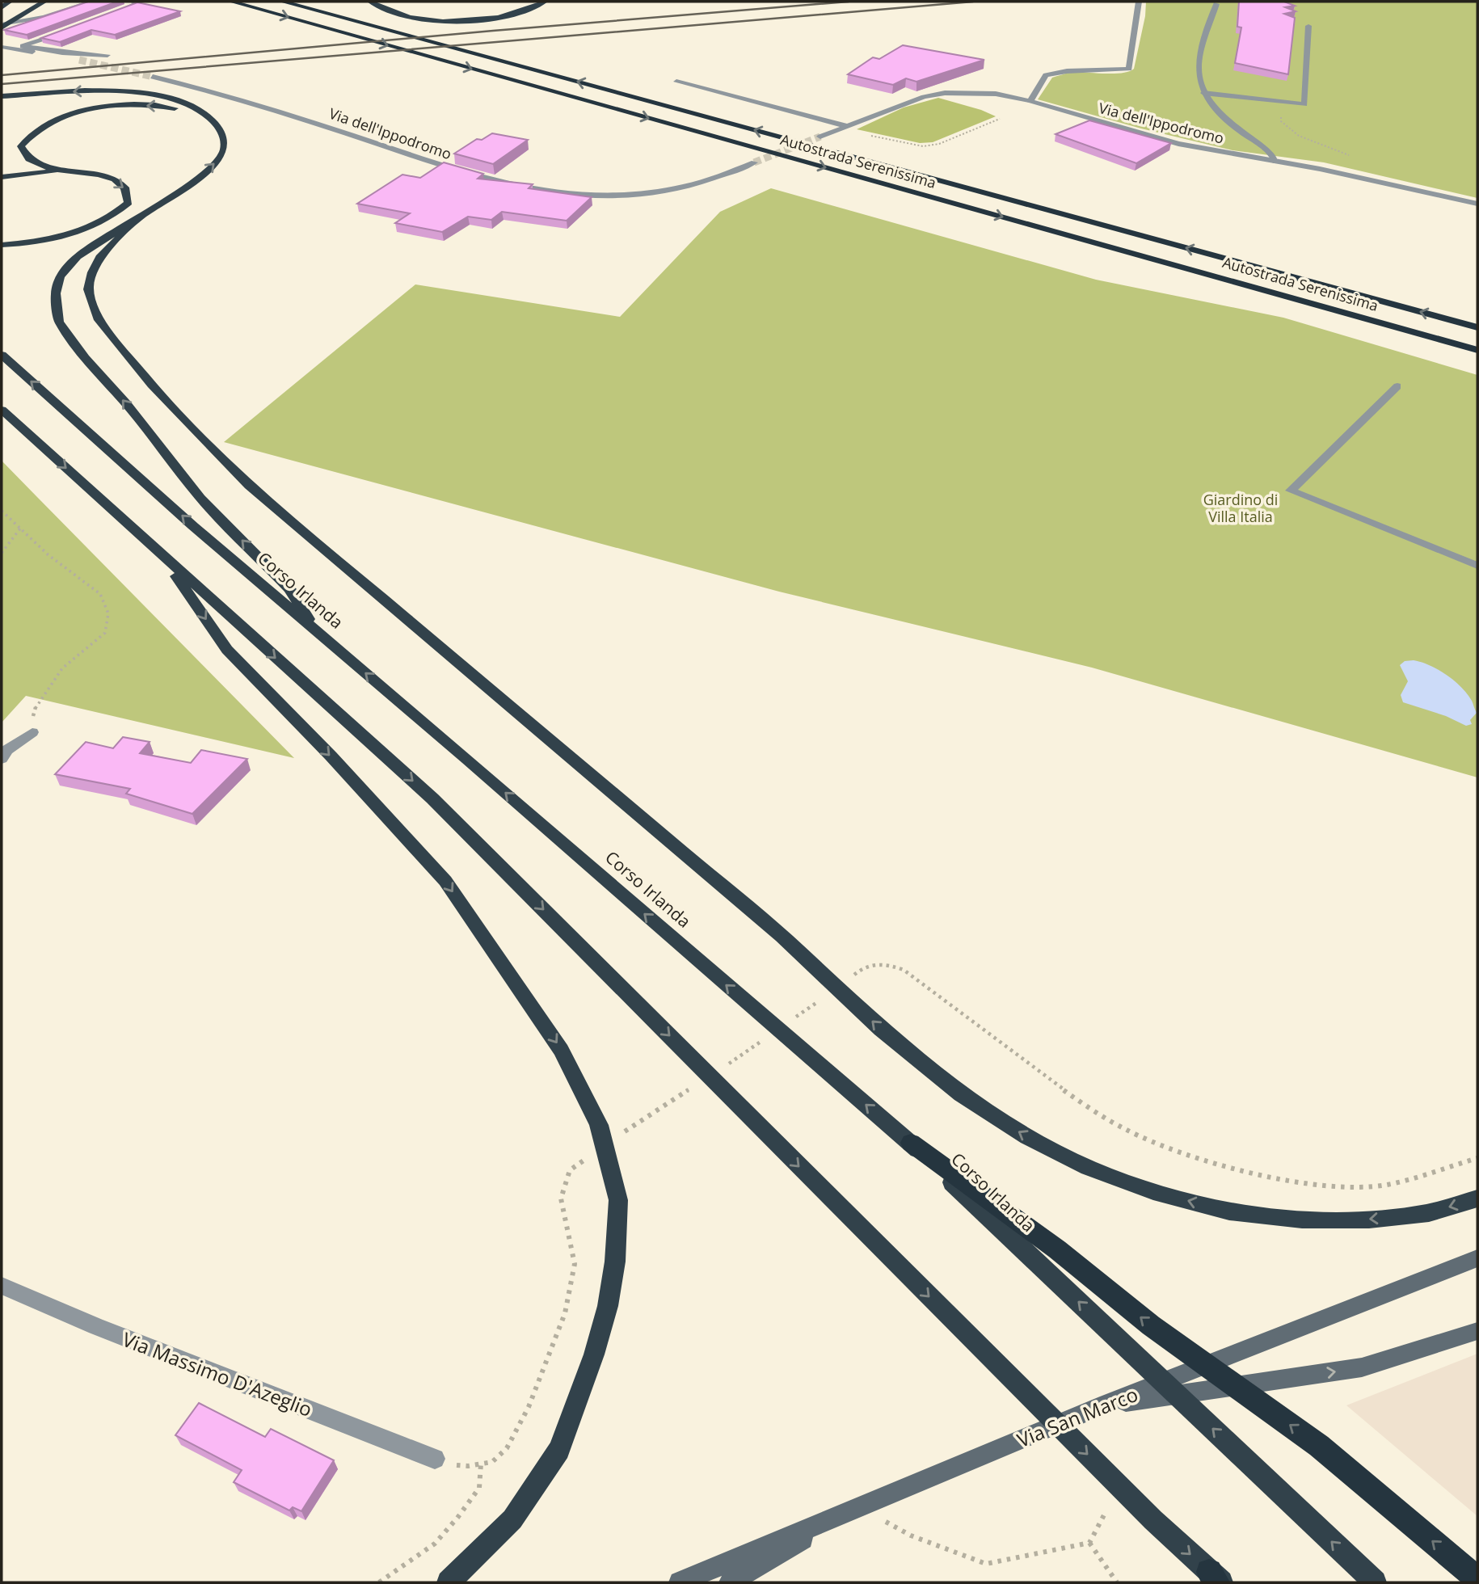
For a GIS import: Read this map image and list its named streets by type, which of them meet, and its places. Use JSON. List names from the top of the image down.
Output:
{
  "streets": {
    "highway": ["Autostrada Serenissima", "Corso Irlanda"],
    "main road": ["Via San Marco"],
    "street": ["Via dell'Ippodromo", "Via Massimo D'Azeglio"]
  },
  "parks": ["Giardino di Villa Italia"]
}
